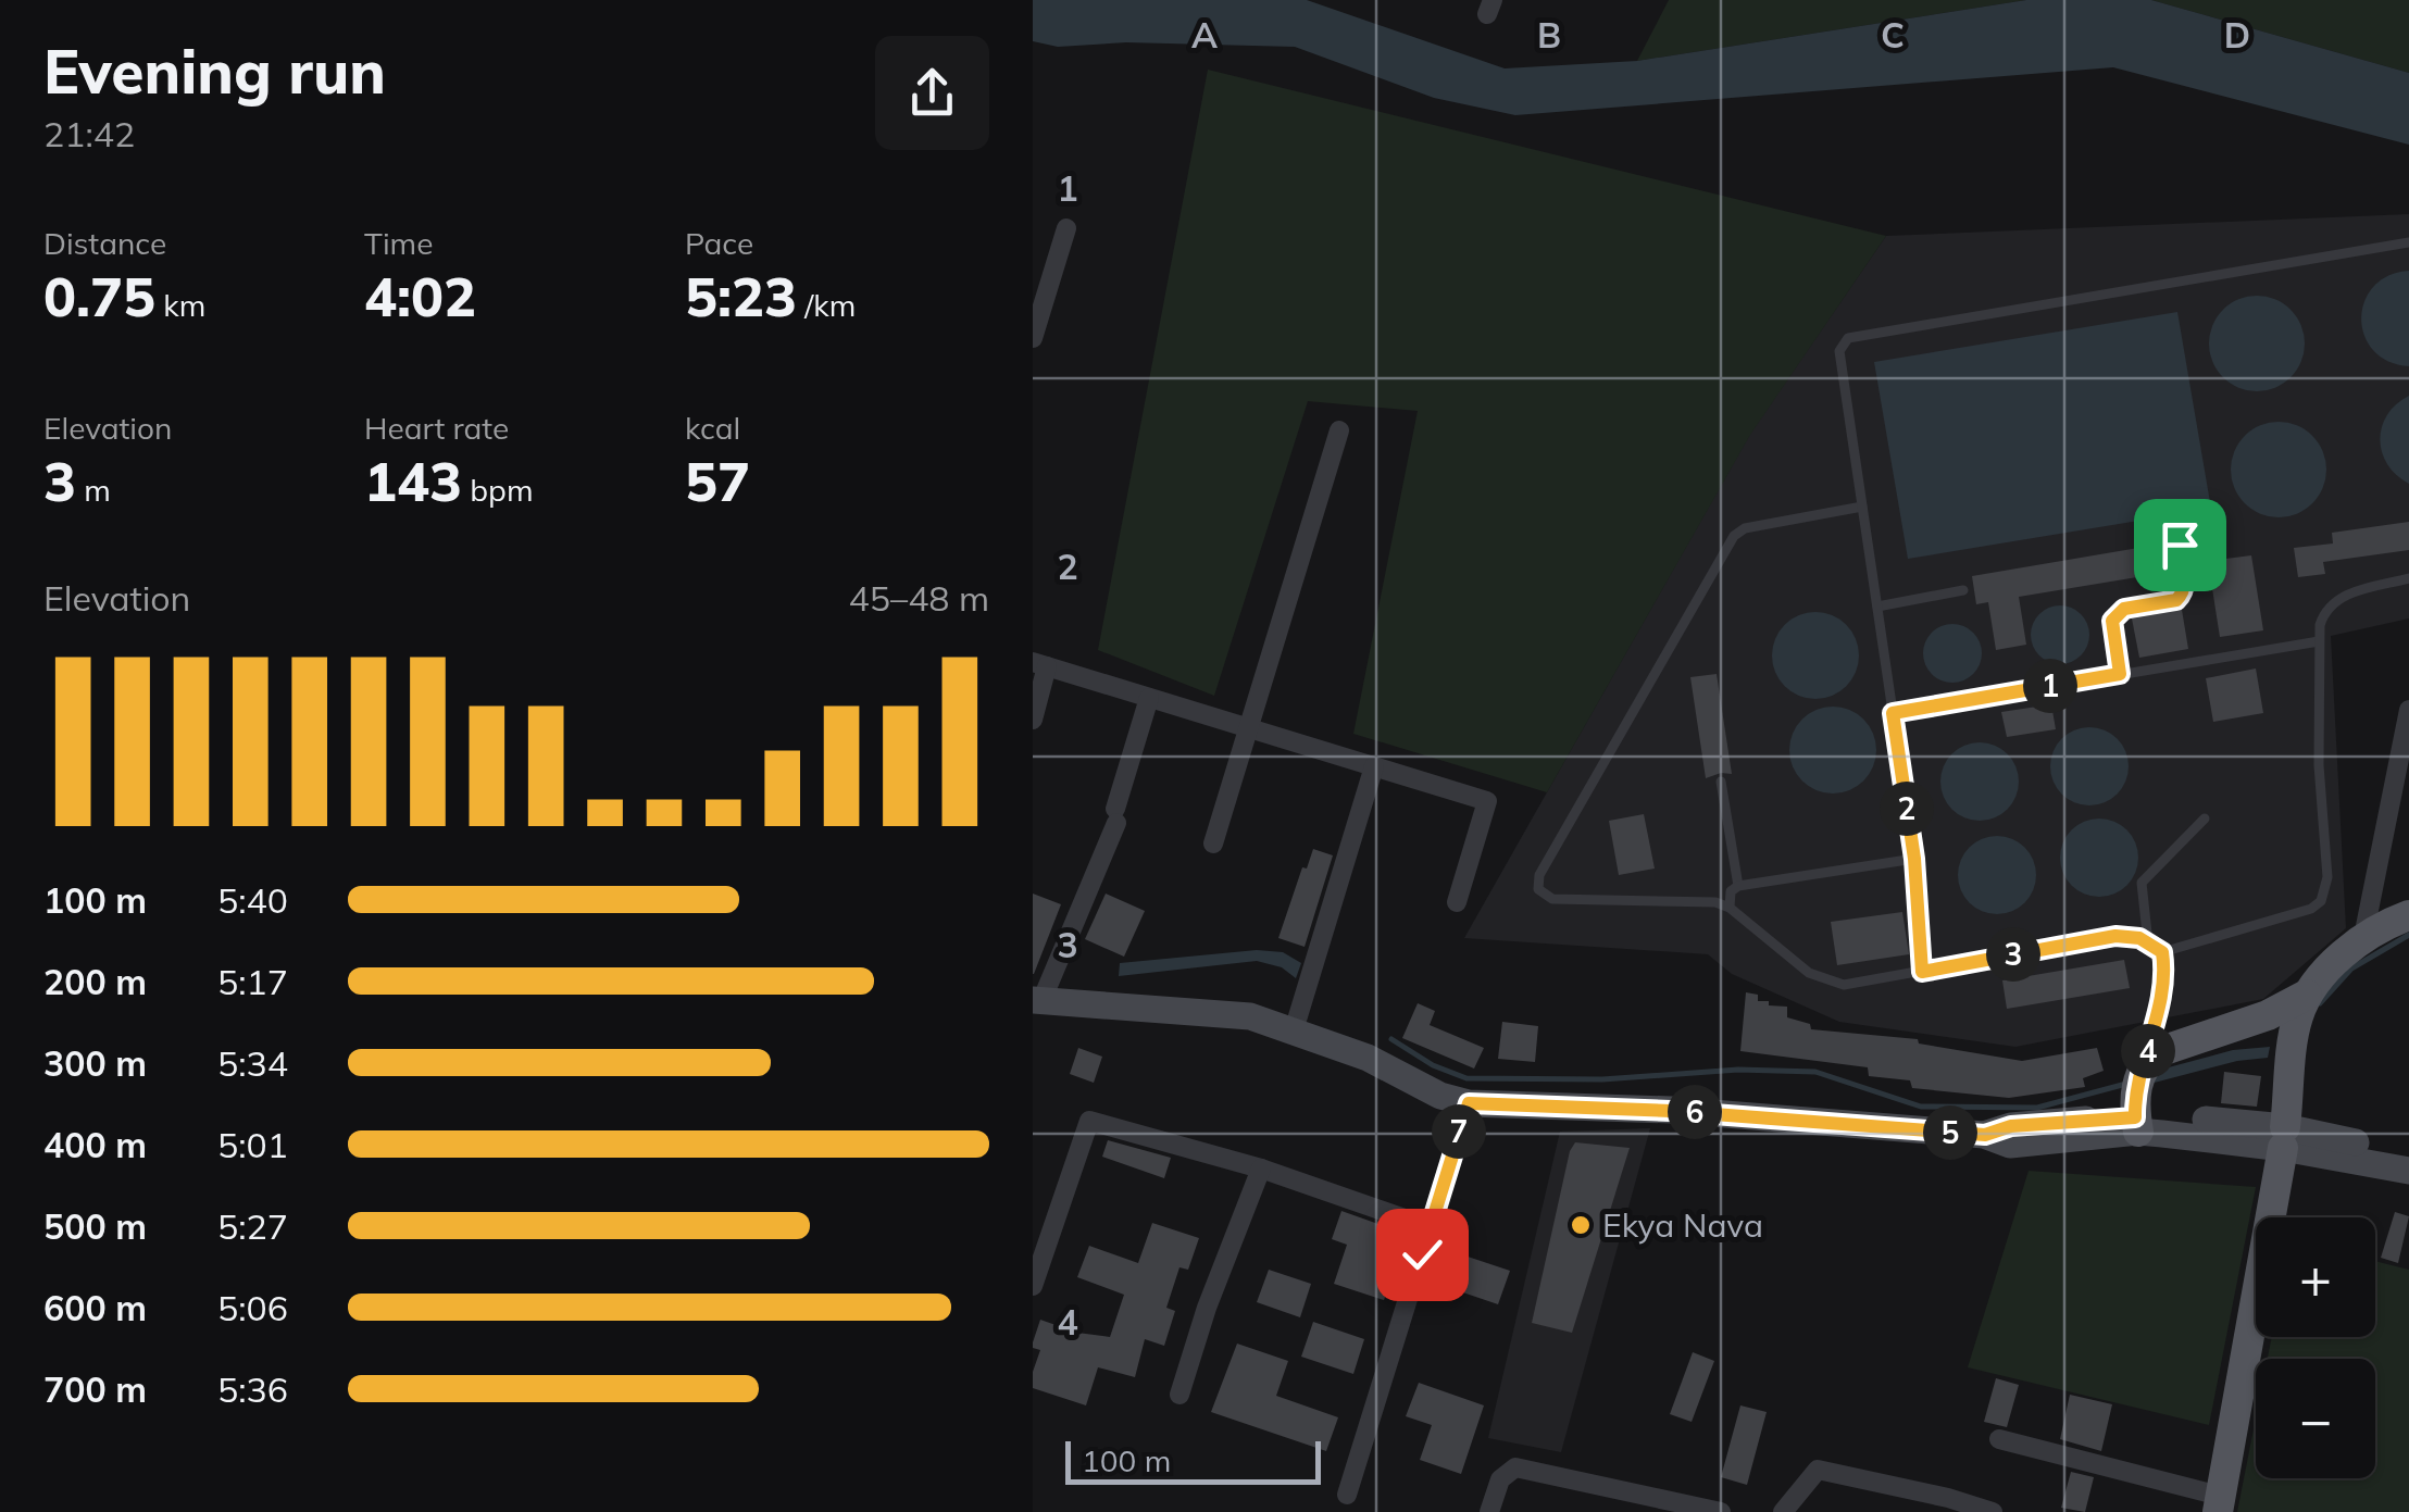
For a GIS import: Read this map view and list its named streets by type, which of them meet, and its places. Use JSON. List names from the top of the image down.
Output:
{
  "places": ["Ekya Nava"],
  "scale_bar": "100 m",
  "page": {
    "heading": ["Evening run", "21:42"],
    "stats": [
      ["Distance", "0.75 km"],
      ["Time", "4:02"],
      ["Pace", "5:23 /km"],
      ["Elevation", "3 m"],
      ["Heart rate", "143 bpm"],
      ["kcal", "57"]
    ],
    "chart": ["Elevation", "45–48 m"],
    "pins": [
      "1",
      "2",
      "3",
      "4",
      "6",
      "7",
      "5"
    ],
    "list": [
      {
        "name": "100 m",
        "note": "5:40"
      },
      {
        "name": "200 m",
        "note": "5:17"
      },
      {
        "name": "300 m",
        "note": "5:34"
      },
      {
        "name": "400 m",
        "note": "5:01"
      },
      {
        "name": "500 m",
        "note": "5:27"
      },
      {
        "name": "600 m",
        "note": "5:06"
      },
      {
        "name": "700 m",
        "note": "5:36"
      }
    ],
    "map_buttons": ["+", "−"],
    "scale": "100 m"
  },
  "grid": {
    "columns": [
      "A",
      "B",
      "C",
      "D"
    ],
    "rows": [
      "1",
      "2",
      "3",
      "4"
    ]
  }
}
